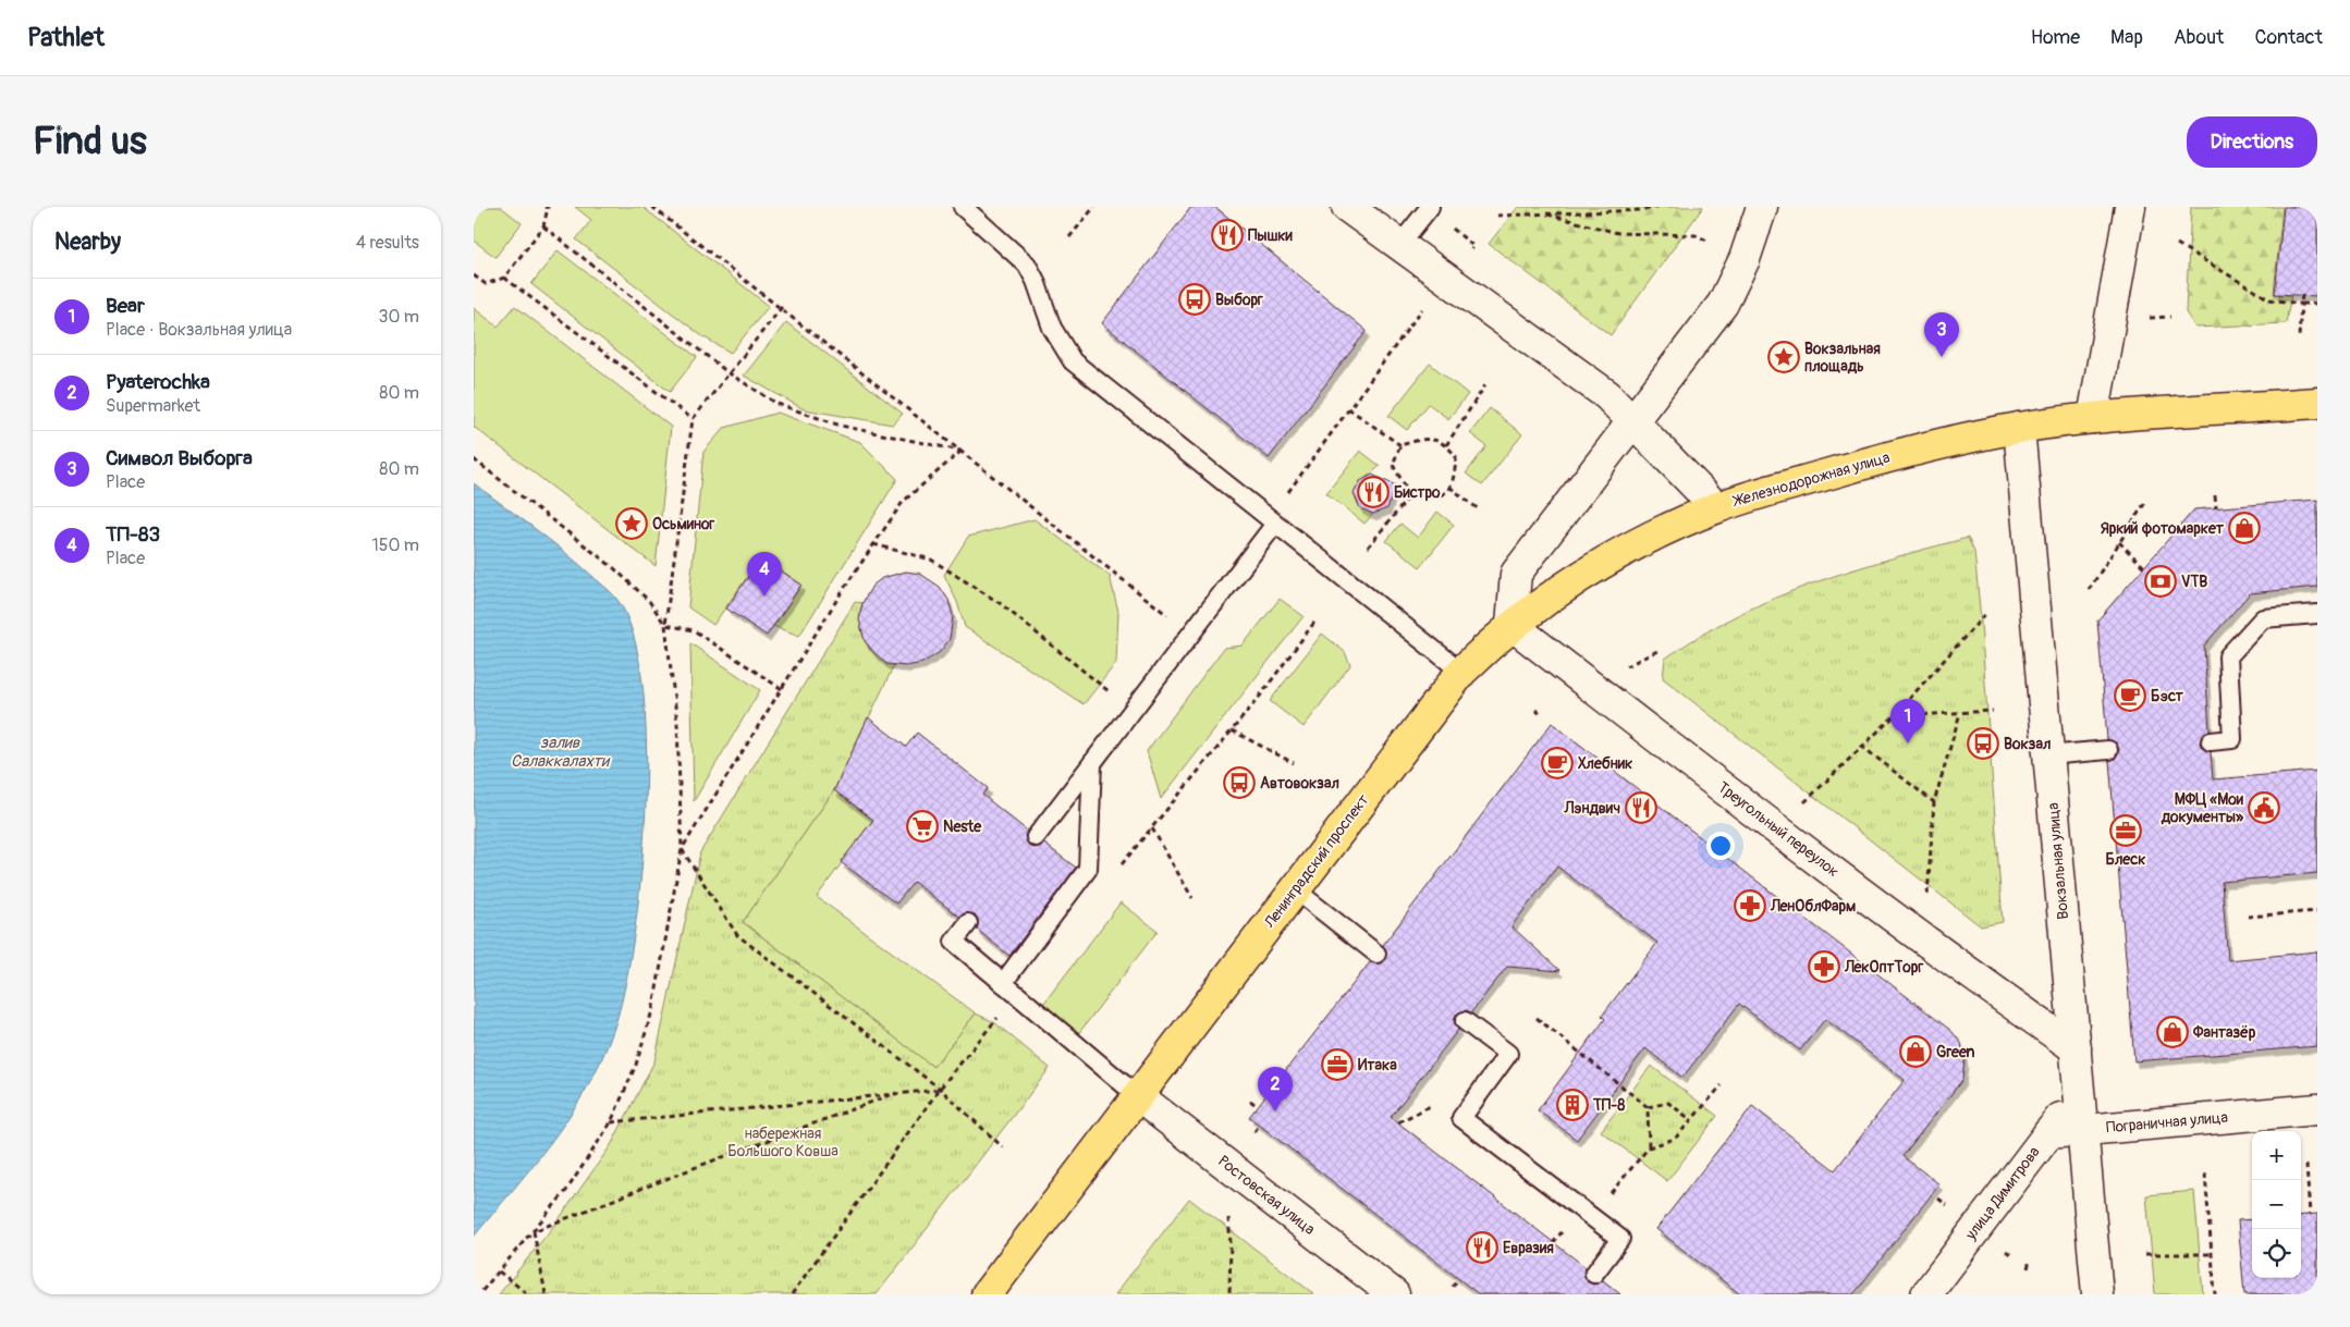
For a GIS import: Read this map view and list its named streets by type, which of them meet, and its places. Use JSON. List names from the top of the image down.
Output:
{
  "streets": {
    "main road": ["Железнодорожная улица", "Ленинградский проспект"],
    "street": [
      "Треугольный переулок",
      "Вокзальная улица",
      "Пограничная улица",
      "улица Димитрова",
      "Ростовская улица"
    ]
  },
  "crossings": [
    ["Железнодорожная улица", "Ленинградский проспект"],
    ["Железнодорожная улица", "Вокзальная улица"],
    ["Треугольный переулок", "Ленинградский проспект"],
    ["Треугольный переулок", "Вокзальная улица"],
    ["Ленинградский проспект", "Ростовская улица"],
    ["Вокзальная улица", "Пограничная улица"],
    ["Вокзальная улица", "улица Димитрова"],
    ["Пограничная улица", "улица Димитрова"]
  ],
  "water": ["залив Салаккалахти"],
  "parks": ["набережная Большого Ковша"],
  "places": {
    "restaurant": [
      "Пышки",
      "Бистро",
      "Лэндвич",
      "Евразия"
    ],
    "bus stop": ["Выборг", "Вокзал", "Автовокзал"],
    "place": ["Вокзальная площадь", "Осьминог"],
    "shop": ["Яркий фотомаркет", "Фантазёр", "Green"],
    "bank": ["VTB"],
    "cafe": ["Бэст", "Хлебник"],
    "public building": ["МФЦ «Мои документы»"],
    "supermarket": ["Neste"],
    "office": ["Блеск", "Итака"],
    "pharmacy": ["ЛенОблФарм", "ЛекОптТорг"],
    "building": ["ТП-8"]
  },
  "page": {
    "header": "Pathlet",
    "nav": [
      "Home",
      "Map",
      "About",
      "Contact"
    ],
    "buttons": "Directions",
    "title": "Find us",
    "heading": ["Nearby", "4 results"],
    "list": [
      {
        "mark": "1",
        "name": "Bear",
        "note": "Place · Вокзальная улица",
        "value": "30 m"
      },
      {
        "mark": "2",
        "name": "Pyaterochka",
        "note": "Supermarket",
        "value": "80 m"
      },
      {
        "mark": "3",
        "name": "Символ Выборга",
        "note": "Place",
        "value": "80 m"
      },
      {
        "mark": "4",
        "name": "ТП-83",
        "note": "Place",
        "value": "150 m"
      }
    ],
    "pins": [
      "3",
      "4",
      "1",
      "2"
    ],
    "map_buttons": ["+", "−"]
  }
}
